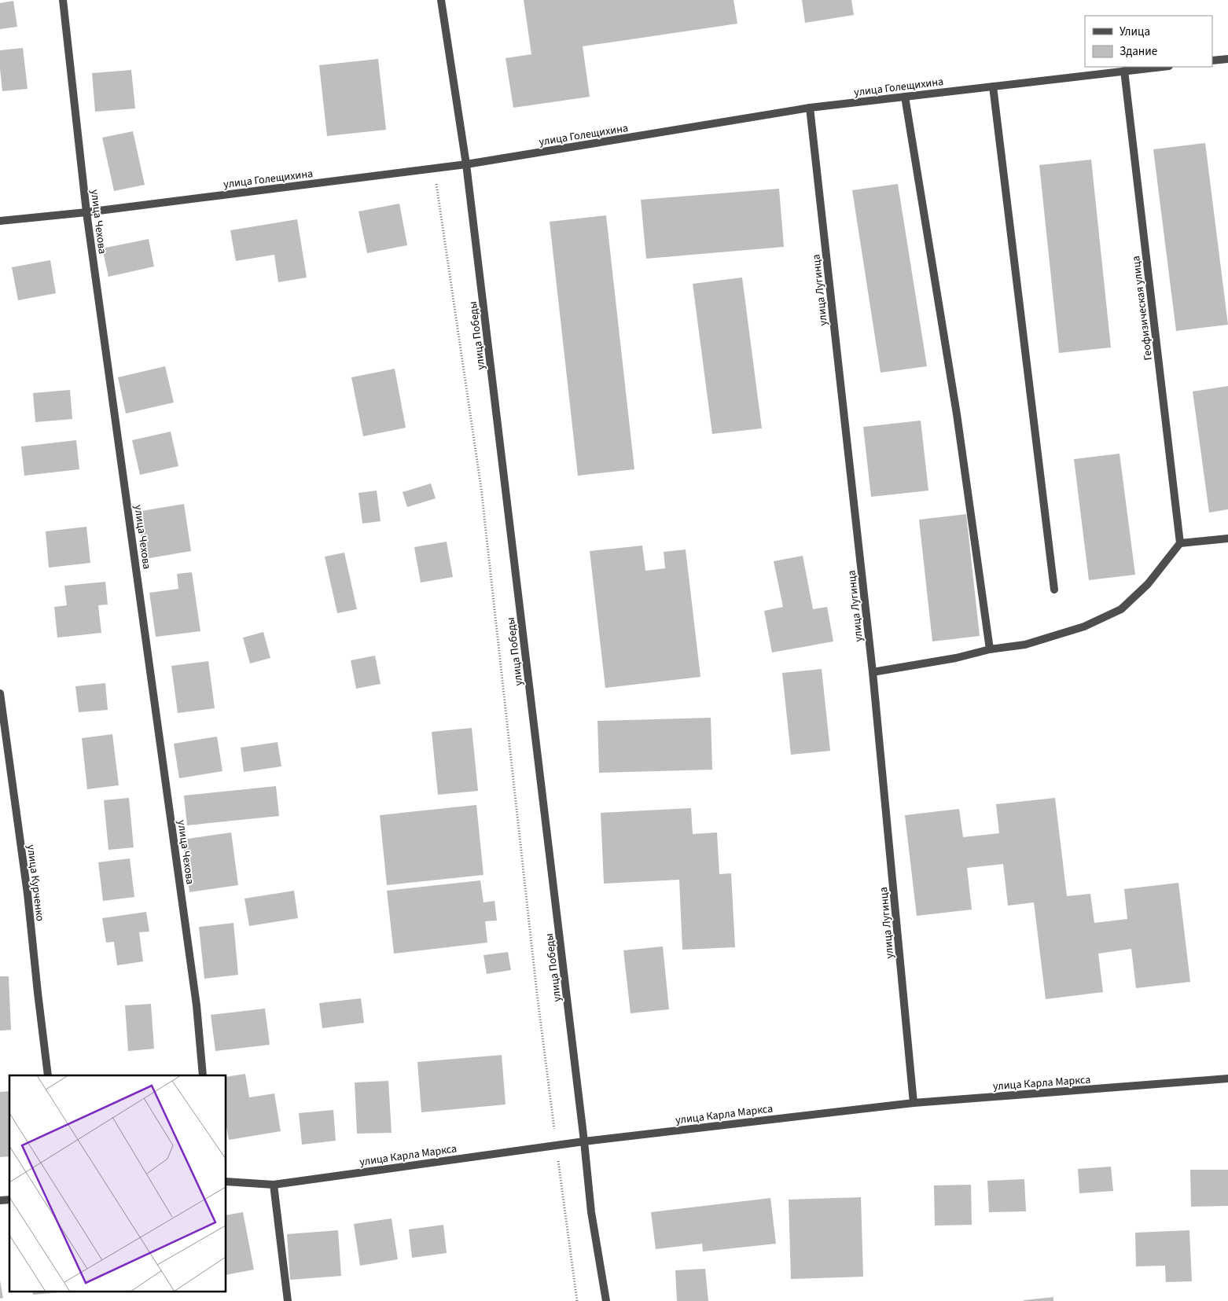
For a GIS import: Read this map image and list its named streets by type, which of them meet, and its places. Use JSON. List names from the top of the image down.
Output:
{
  "streets": {
    "street": [
      "улица Голещихина",
      "улица Чехова",
      "улица Лугинца",
      "Геофизическая улица",
      "улица Победы",
      "улица Курченко",
      "улица Карла Маркса"
    ]
  },
  "crossings": [
    ["улица Голещихина", "улица Чехова"],
    ["улица Голещихина", "улица Лугинца"],
    ["улица Голещихина", "Геофизическая улица"],
    ["улица Голещихина", "улица Победы"],
    ["улица Лугинца", "улица Карла Маркса"],
    ["улица Победы", "улица Карла Маркса"]
  ],
  "legend": ["Улица", "Здание"]
}
